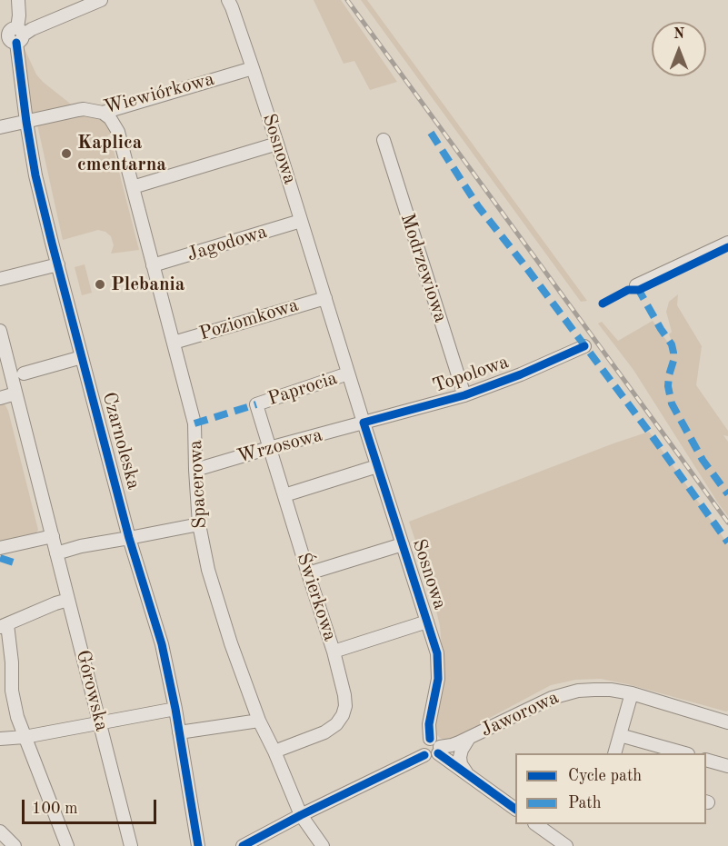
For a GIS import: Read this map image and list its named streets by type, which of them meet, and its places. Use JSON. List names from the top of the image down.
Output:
{
  "streets": {
    "street": [
      "Wiewiórkowa",
      "Sosnowa",
      "Jagodowa",
      "Modrzewiowa",
      "Poziomkowa",
      "Topolowa",
      "Paprocia",
      "Czarnoleska",
      "Wrzosowa",
      "Spacerowa",
      "Świerkowa",
      "Górowska",
      "Jaworowa"
    ]
  },
  "crossings": [
    ["Wiewiórkowa", "Sosnowa"],
    ["Wiewiórkowa", "Czarnoleska"],
    ["Wiewiórkowa", "Spacerowa"],
    ["Sosnowa", "Jagodowa"],
    ["Sosnowa", "Poziomkowa"],
    ["Sosnowa", "Topolowa"],
    ["Sosnowa", "Paprocia"],
    ["Sosnowa", "Wrzosowa"],
    ["Sosnowa", "Spacerowa"],
    ["Sosnowa", "Jaworowa"],
    ["Jagodowa", "Spacerowa"],
    ["Modrzewiowa", "Topolowa"],
    ["Poziomkowa", "Spacerowa"],
    ["Topolowa", "Wrzosowa"],
    ["Paprocia", "Świerkowa"],
    ["Wrzosowa", "Spacerowa"],
    ["Wrzosowa", "Świerkowa"],
    ["Spacerowa", "Świerkowa"]
  ],
  "places": ["Kaplica cmentarna", "Plebania"],
  "legend": ["Cycle path", "Path"],
  "scale_bar": "100 m",
  "north": "top"
}
